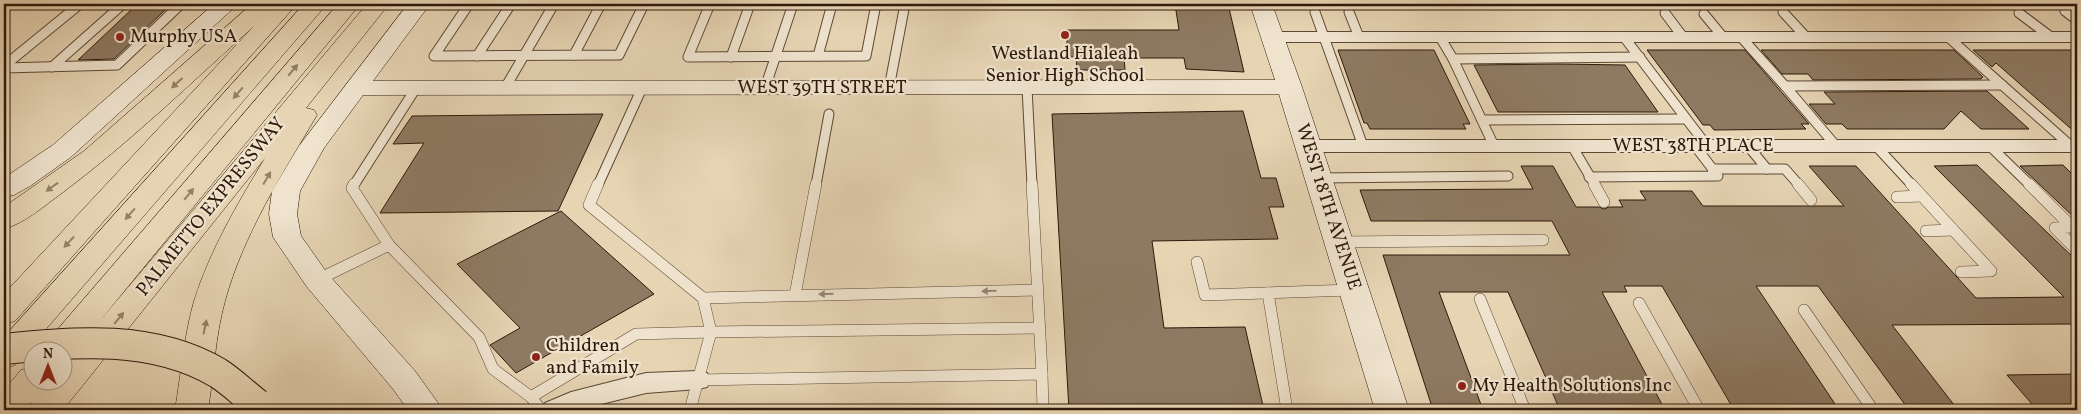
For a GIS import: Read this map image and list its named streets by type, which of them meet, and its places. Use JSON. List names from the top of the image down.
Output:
{
  "streets": {
    "highway": ["PALMETTO EXPRESSWAY"],
    "street": ["WEST 39TH STREET", "WEST 38TH PLACE", "WEST 18TH AVENUE"]
  },
  "crossings": [
    ["WEST 39TH STREET", "WEST 18TH AVENUE"],
    ["WEST 38TH PLACE", "WEST 18TH AVENUE"]
  ],
  "places": [
    "Westland Hialeah Senior High School",
    "Murphy USA",
    "Children and Family",
    "My Health Solutions Inc"
  ],
  "north": "top"
}
